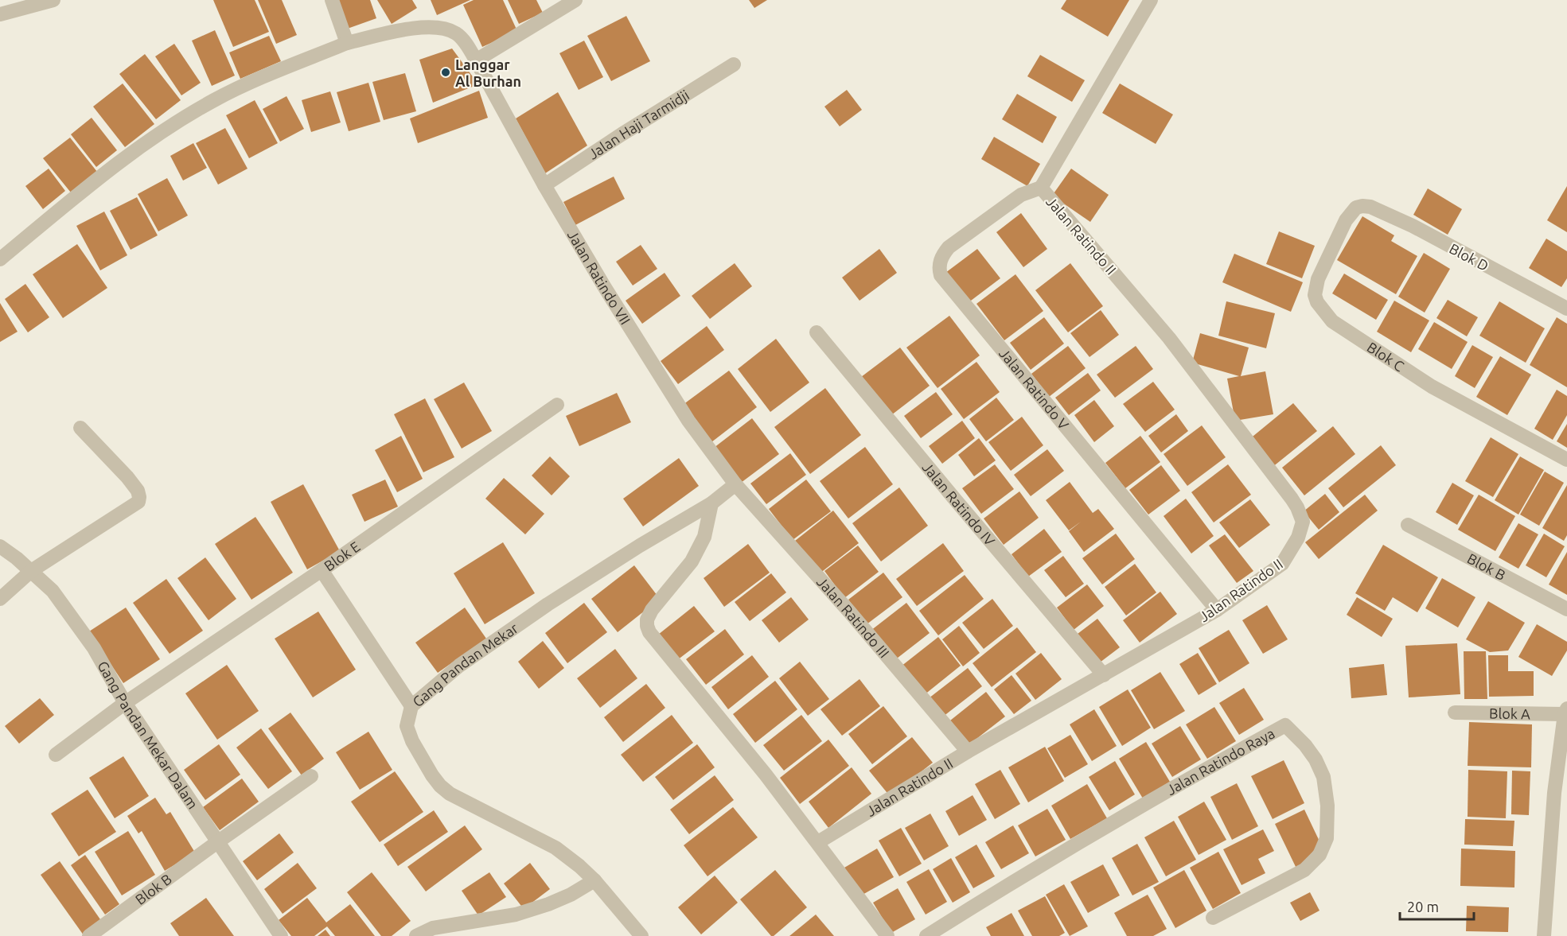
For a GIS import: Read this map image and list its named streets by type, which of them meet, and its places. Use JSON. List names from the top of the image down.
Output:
{
  "streets": {
    "street": [
      "Jalan Haji Tarmidji",
      "Jalan Ratindo II",
      "Blok D",
      "Jalan Ratindo VII",
      "Blok C",
      "Jalan Ratindo V",
      "Jalan Ratindo IV",
      "Blok E",
      "Blok B",
      "Jalan Ratindo III",
      "Gang Pandan Mekar",
      "Blok A",
      "Gang Pandan Mekar Dalam",
      "Jalan Ratindo Raya"
    ]
  },
  "crossings": [
    ["Jalan Haji Tarmidji", "Jalan Ratindo VII"],
    ["Jalan Ratindo II", "Jalan Ratindo V"],
    ["Jalan Ratindo II", "Jalan Ratindo IV"],
    ["Jalan Ratindo II", "Jalan Ratindo III"],
    ["Blok D", "Blok C"],
    ["Jalan Ratindo VII", "Jalan Ratindo III"],
    ["Jalan Ratindo VII", "Gang Pandan Mekar"],
    ["Blok E", "Gang Pandan Mekar Dalam"],
    ["Blok B", "Gang Pandan Mekar Dalam"],
    ["Jalan Ratindo III", "Gang Pandan Mekar"]
  ],
  "places": ["Langgar Al Burhan"],
  "scale_bar": "20 m"
}
